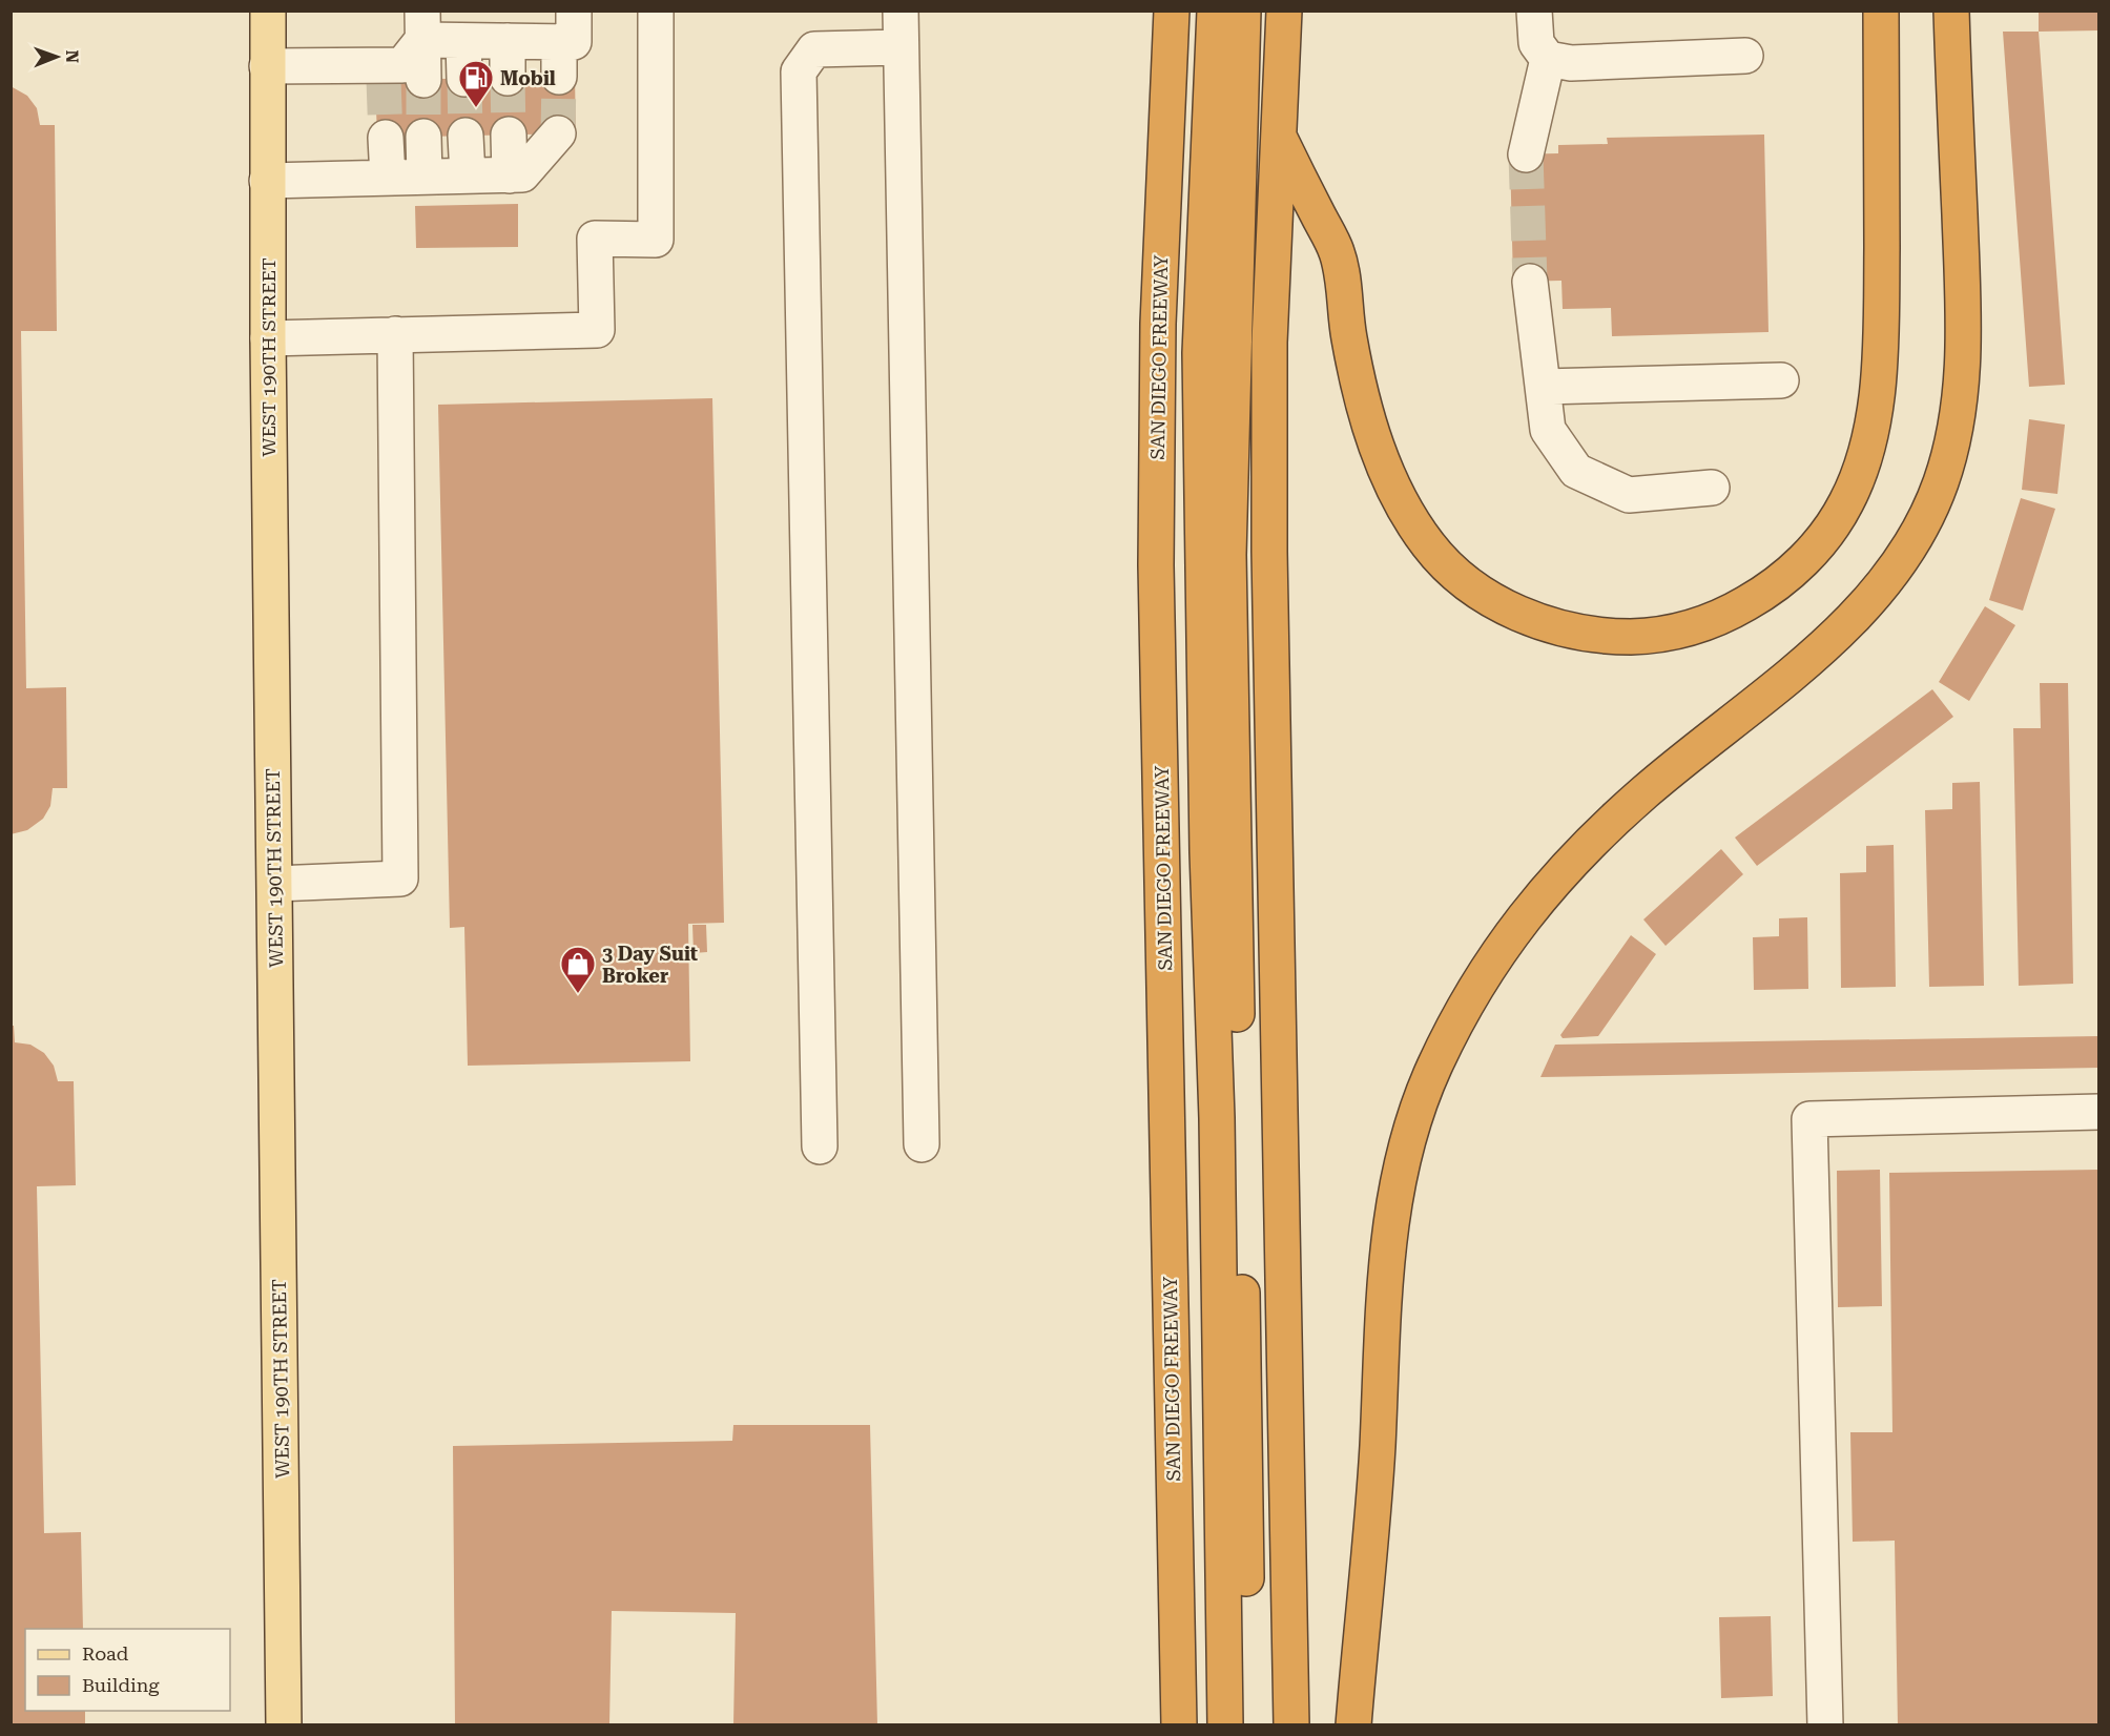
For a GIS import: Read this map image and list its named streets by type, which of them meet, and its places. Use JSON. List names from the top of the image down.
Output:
{
  "streets": {
    "highway": ["SAN DIEGO FREEWAY"],
    "main road": ["WEST 190TH STREET"]
  },
  "places": {
    "fuel station": ["Mobil"],
    "shop": ["3 Day Suit Broker"]
  },
  "legend": ["Road", "Building"],
  "north": "right"
}
